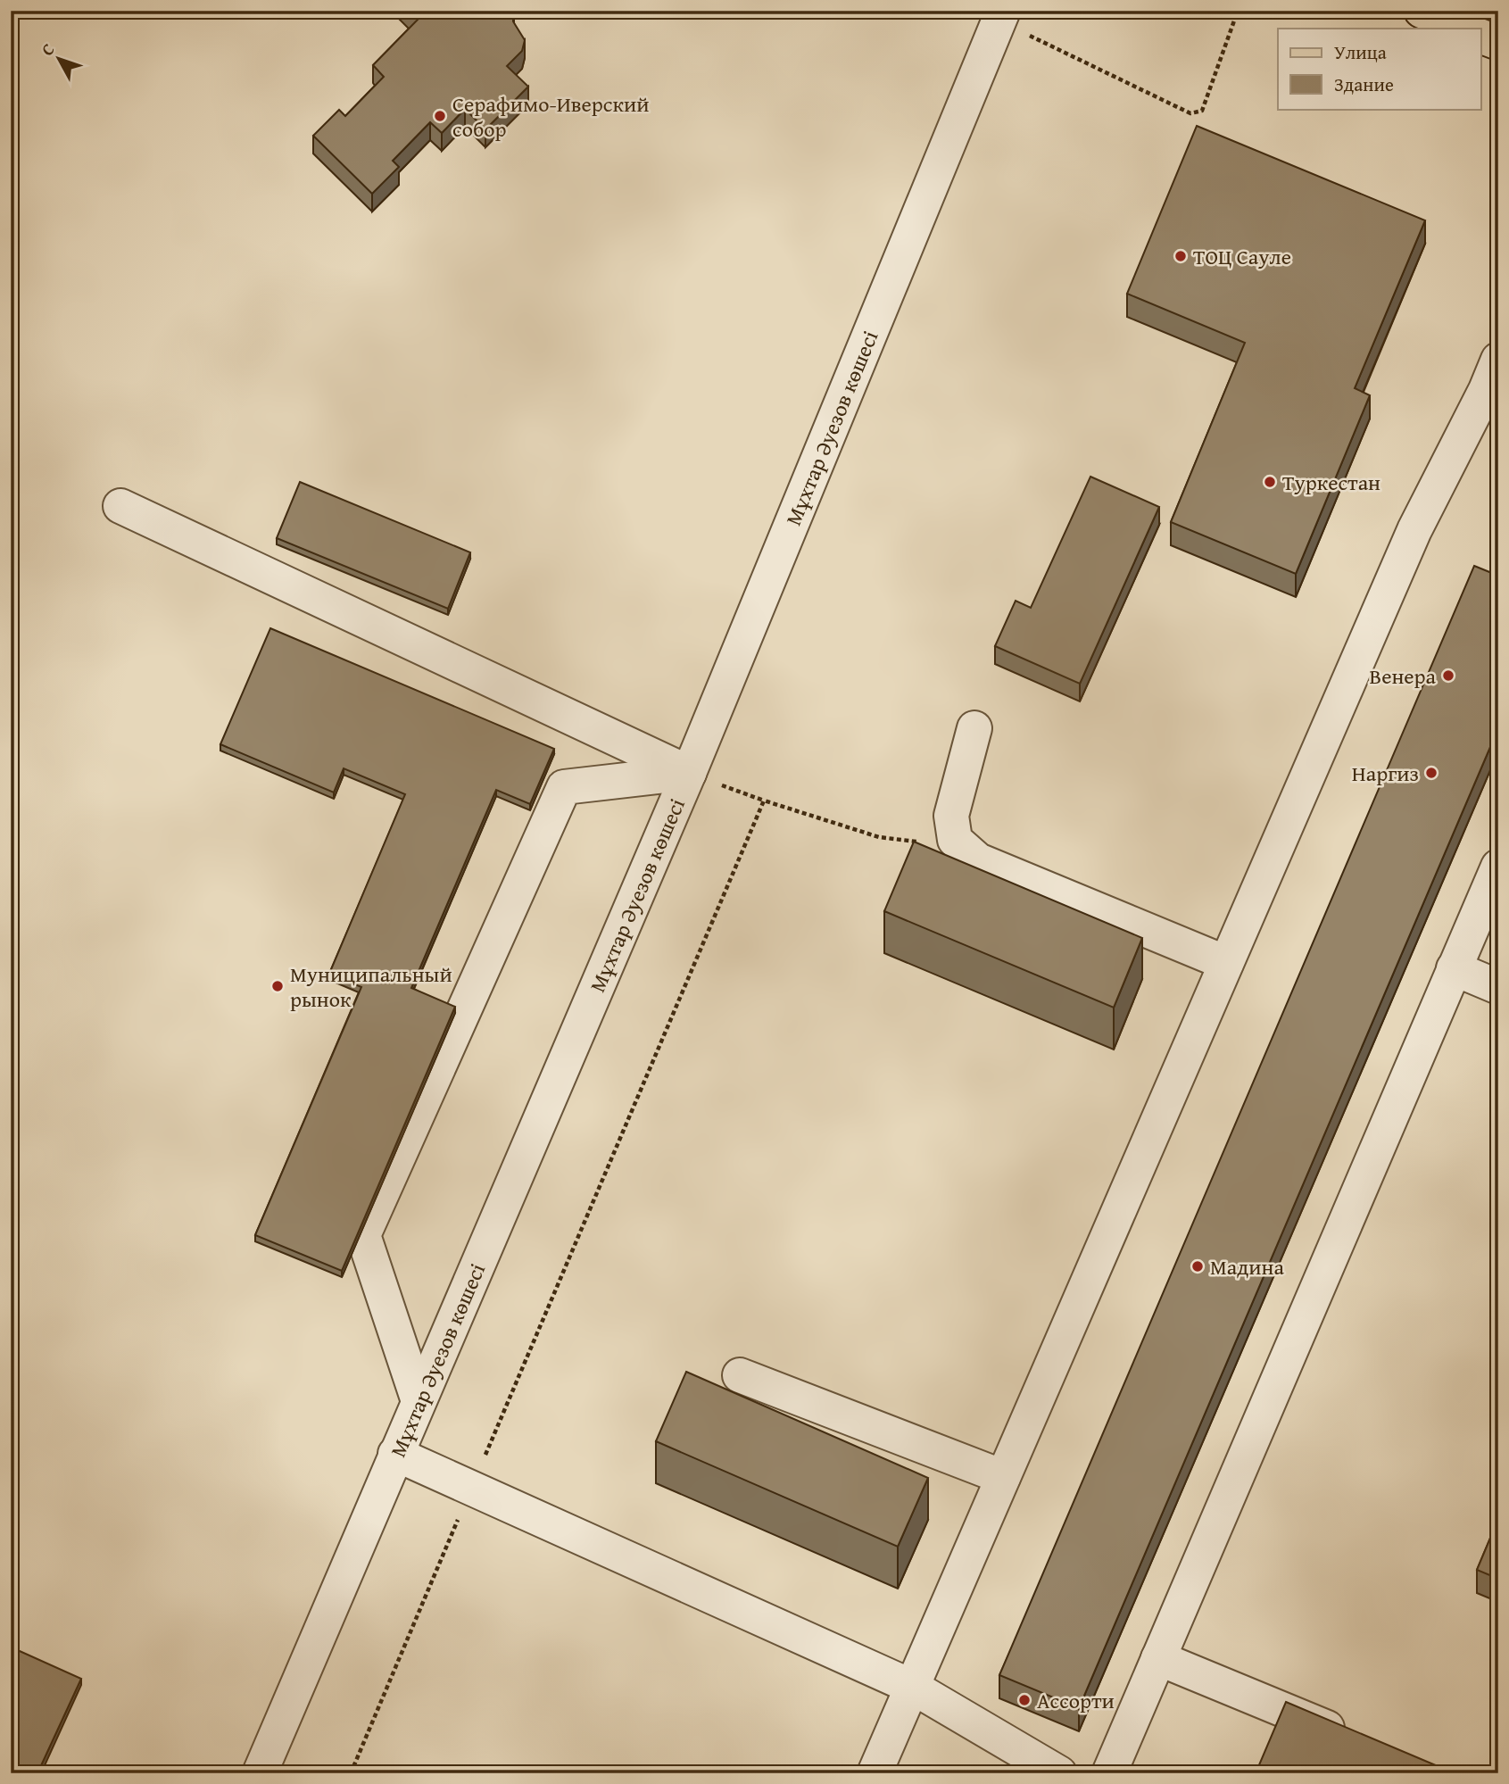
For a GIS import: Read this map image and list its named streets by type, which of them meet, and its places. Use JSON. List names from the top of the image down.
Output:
{
  "streets": {
    "street": ["Мұхтар Әуезов көшесі"]
  },
  "places": [
    "Серафимо-Иверский собор",
    "ТОЦ Сауле",
    "Туркестан",
    "Венера",
    "Наргиз",
    "Муниципальный рынок",
    "Мадина",
    "Ассорти"
  ],
  "legend": ["Улица", "Здание"],
  "north": "top left"
}
